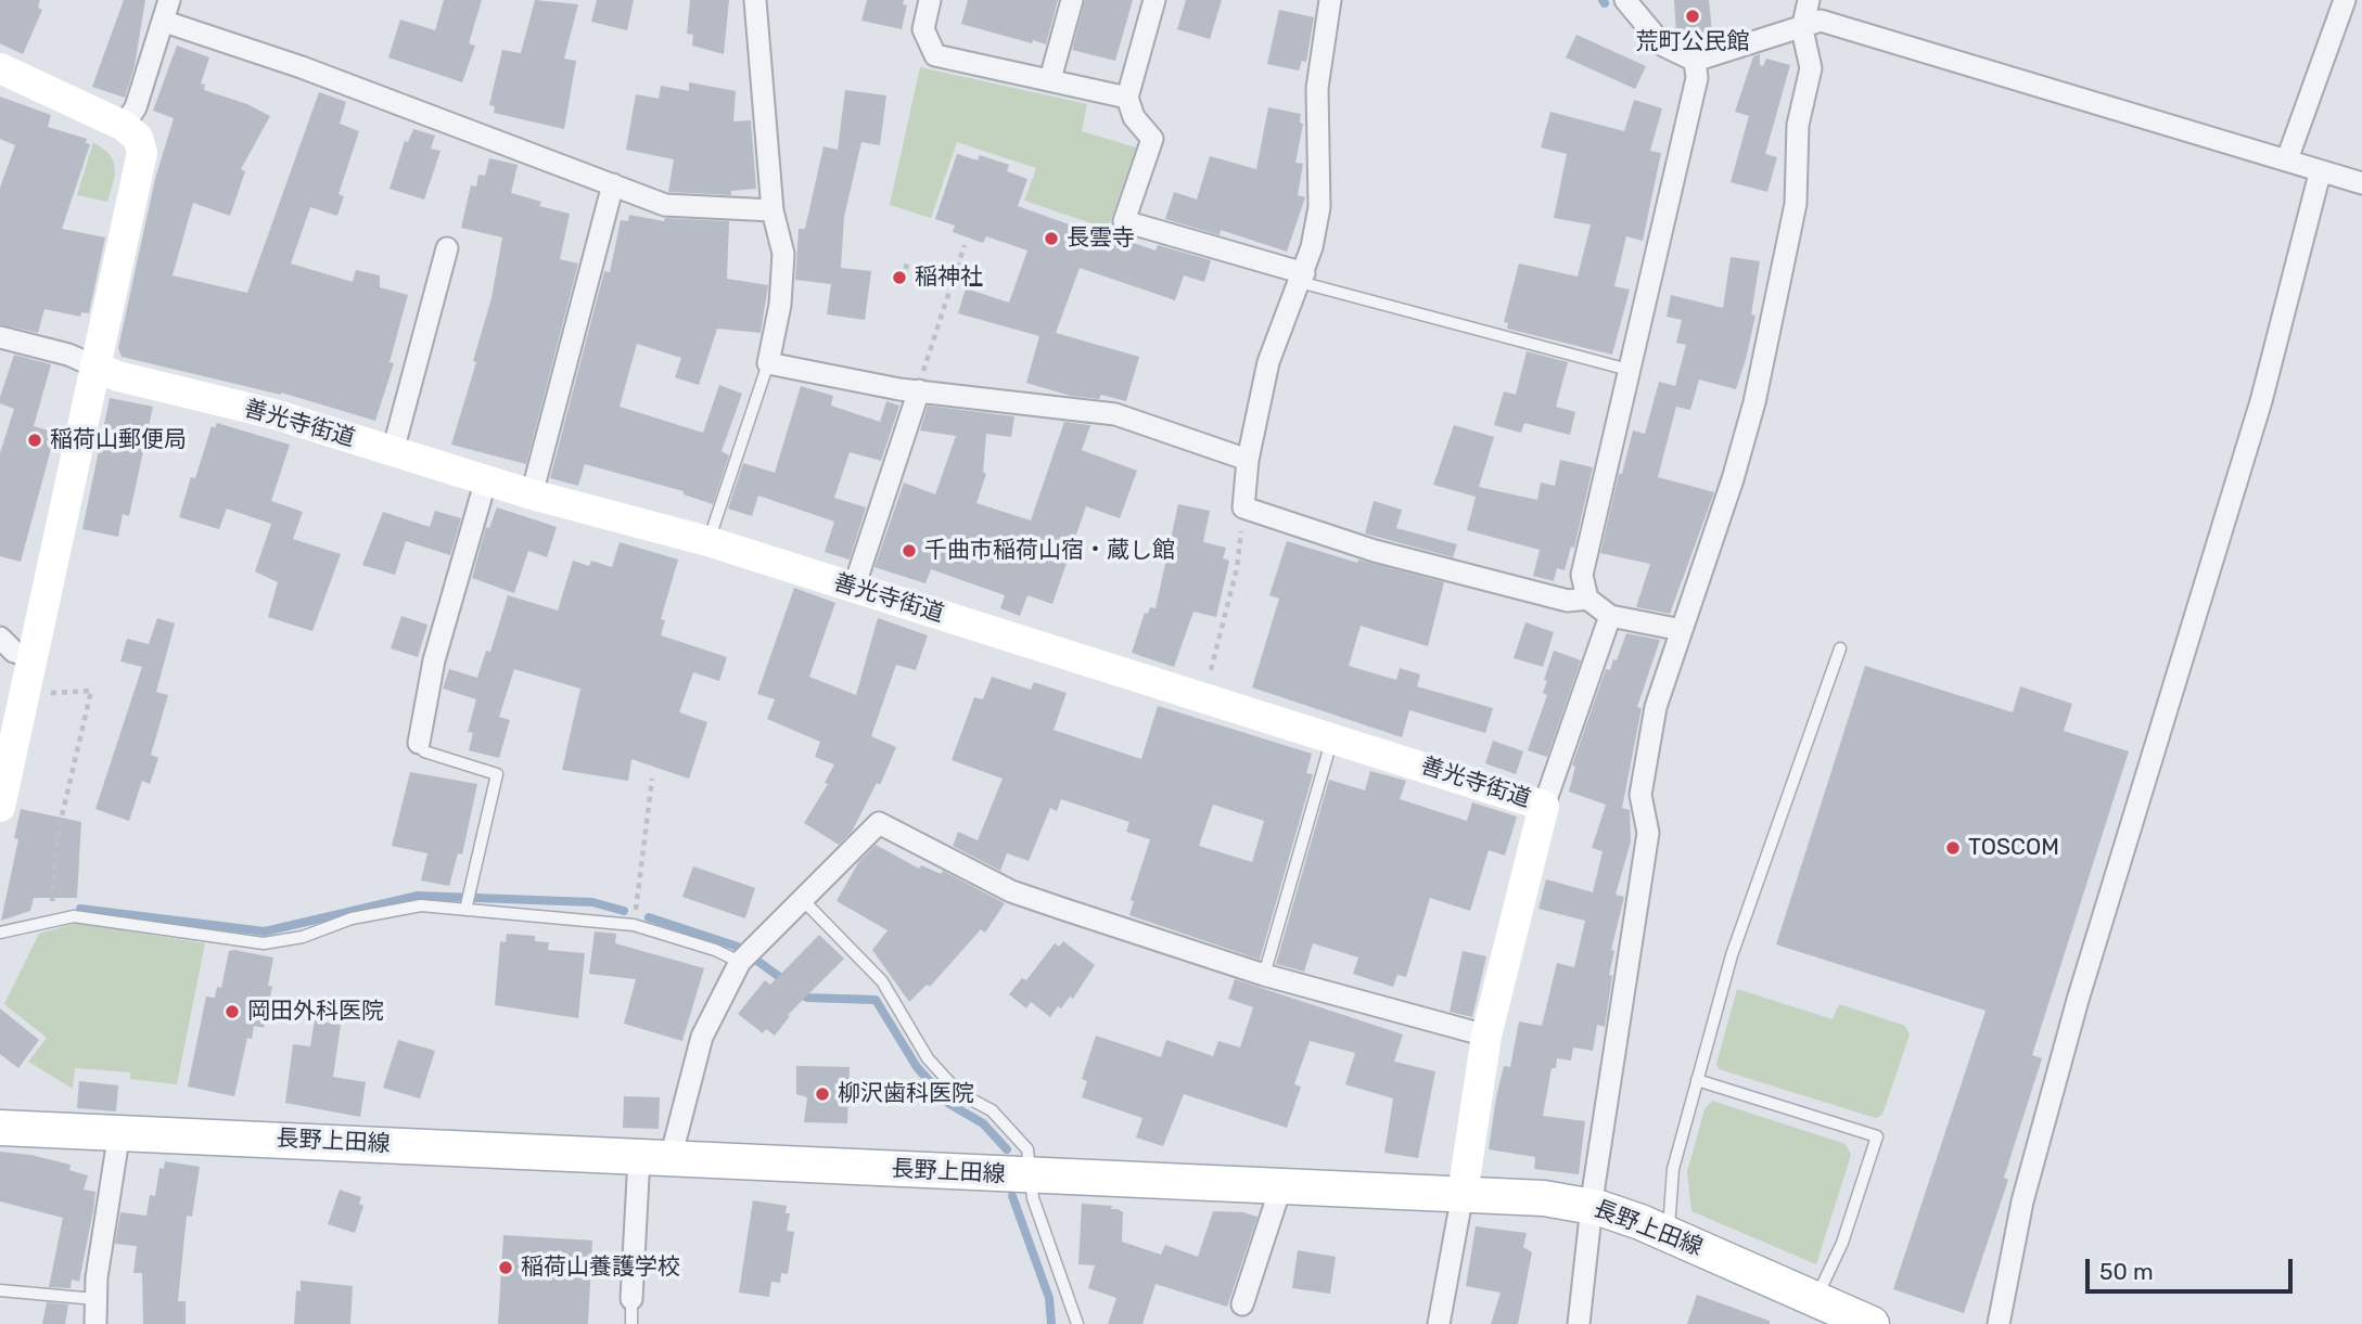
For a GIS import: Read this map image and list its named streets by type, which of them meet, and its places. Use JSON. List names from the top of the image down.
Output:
{
  "streets": {
    "main road": ["長野上田線"],
    "street": ["善光寺街道"]
  },
  "crossings": [
    ["善光寺街道", "長野上田線"]
  ],
  "places": [
    "荒町公民館",
    "長雲寺",
    "稲神社",
    "稲荷山郵便局",
    "千曲市稲荷山宿・蔵し館",
    "TOSCOM",
    "岡田外科医院",
    "柳沢歯科医院",
    "稲荷山養護学校"
  ],
  "scale_bar": "50 m"
}
